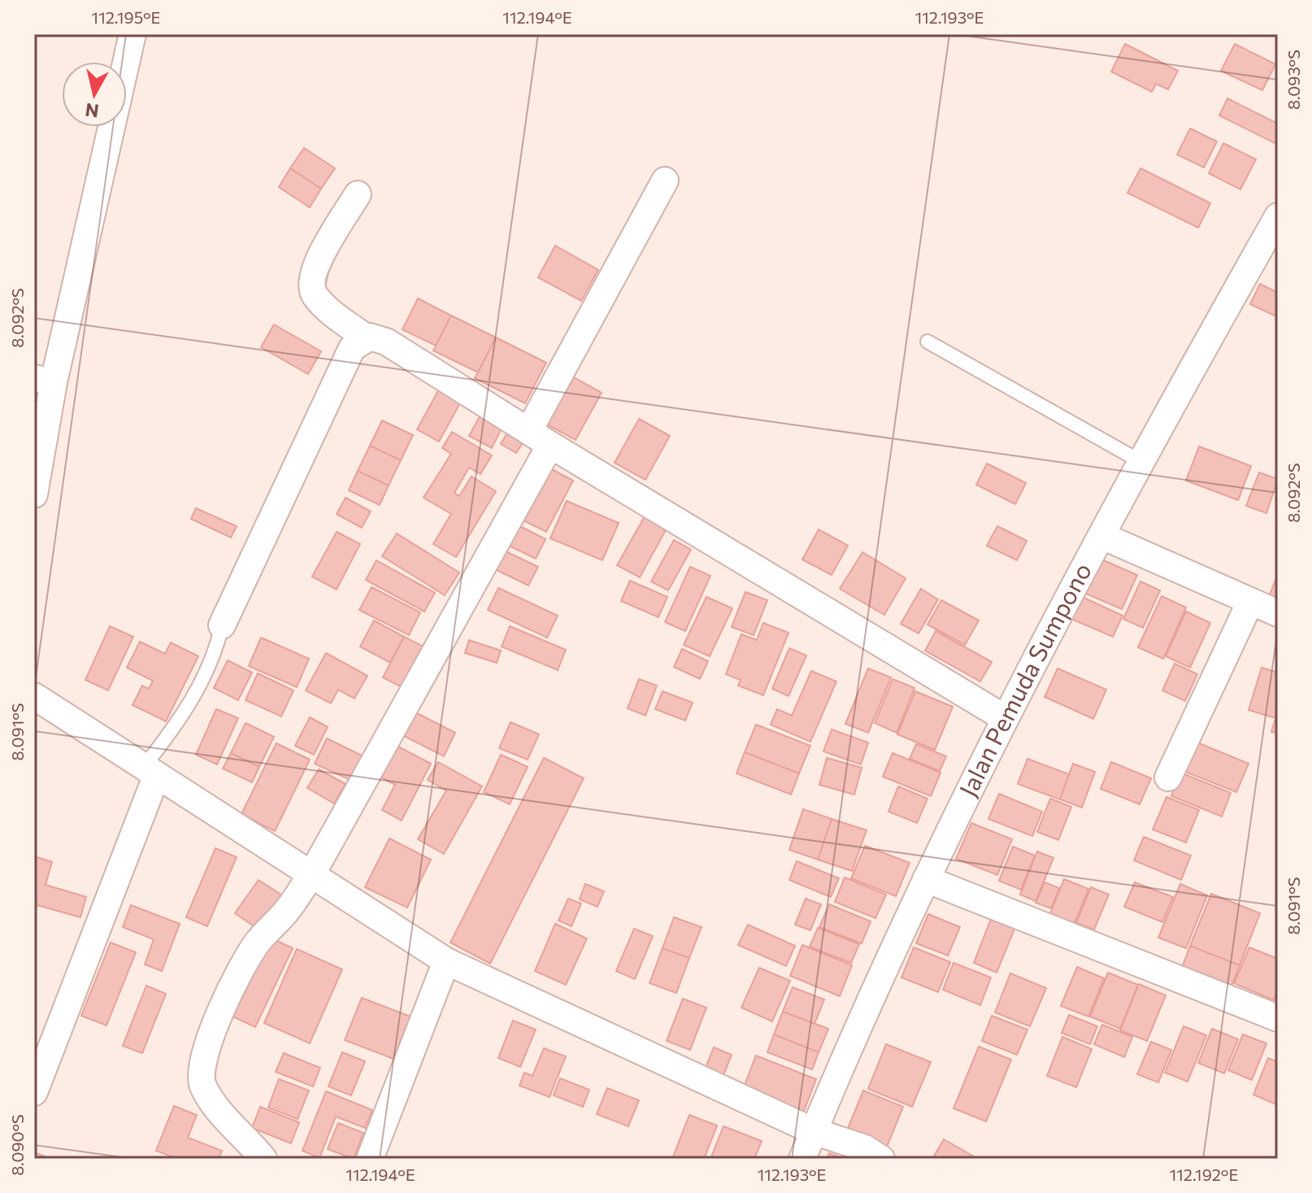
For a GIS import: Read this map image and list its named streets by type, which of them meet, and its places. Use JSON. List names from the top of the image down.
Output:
{
  "streets": {
    "street": ["Jalan Pemuda Sumpono"]
  },
  "north": "bottom",
  "coordinates": [
    "112.195°E",
    "112.194°E",
    "112.193°E",
    "8.093°S",
    "8.092°S",
    "8.091°S",
    "8.090°S",
    "112.192°E"
  ]
}
